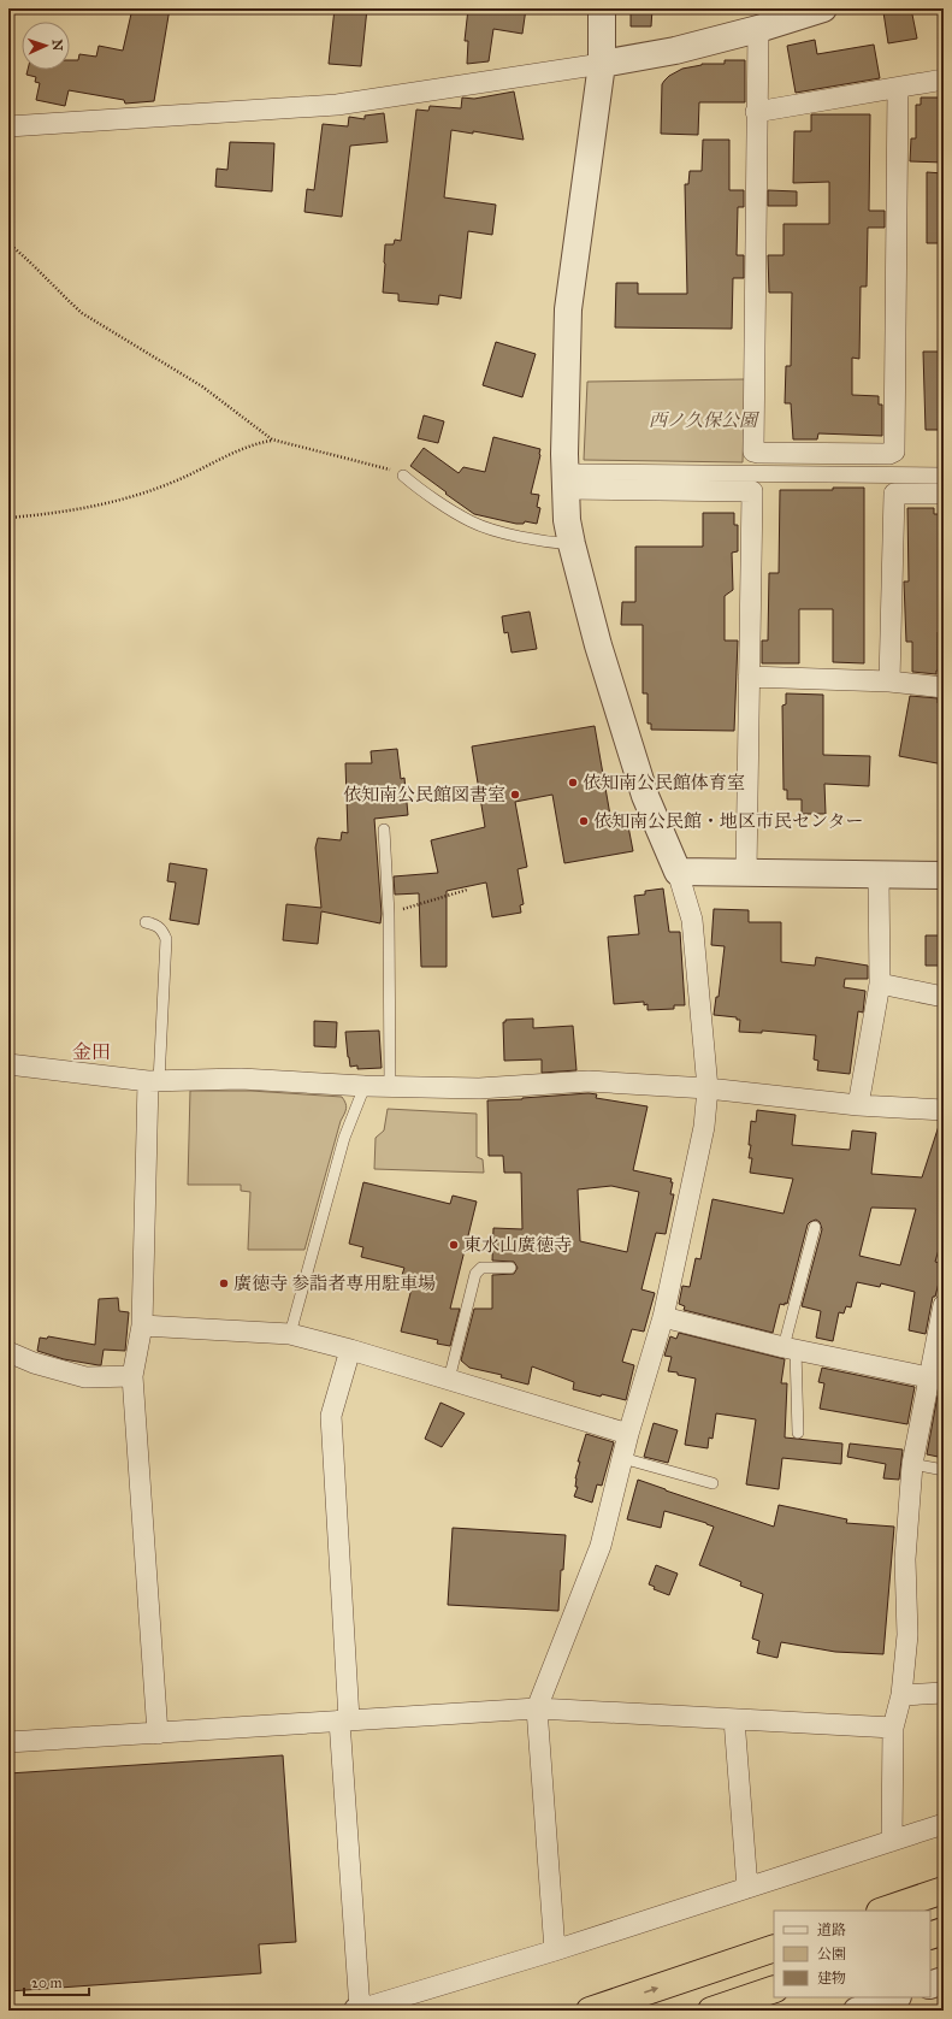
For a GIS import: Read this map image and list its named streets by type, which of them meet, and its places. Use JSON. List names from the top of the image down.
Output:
{
  "districts": ["金田"],
  "parks": ["西ノ久保公園"],
  "places": [
    "依知南公民館体育室",
    "依知南公民館図書室",
    "依知南公民館・地区市民センター",
    "東水山廣徳寺",
    "廣徳寺 参詣者専用駐車場"
  ],
  "legend": ["道路", "公園", "建物"],
  "scale_bar": "20 m",
  "north": "right"
}
